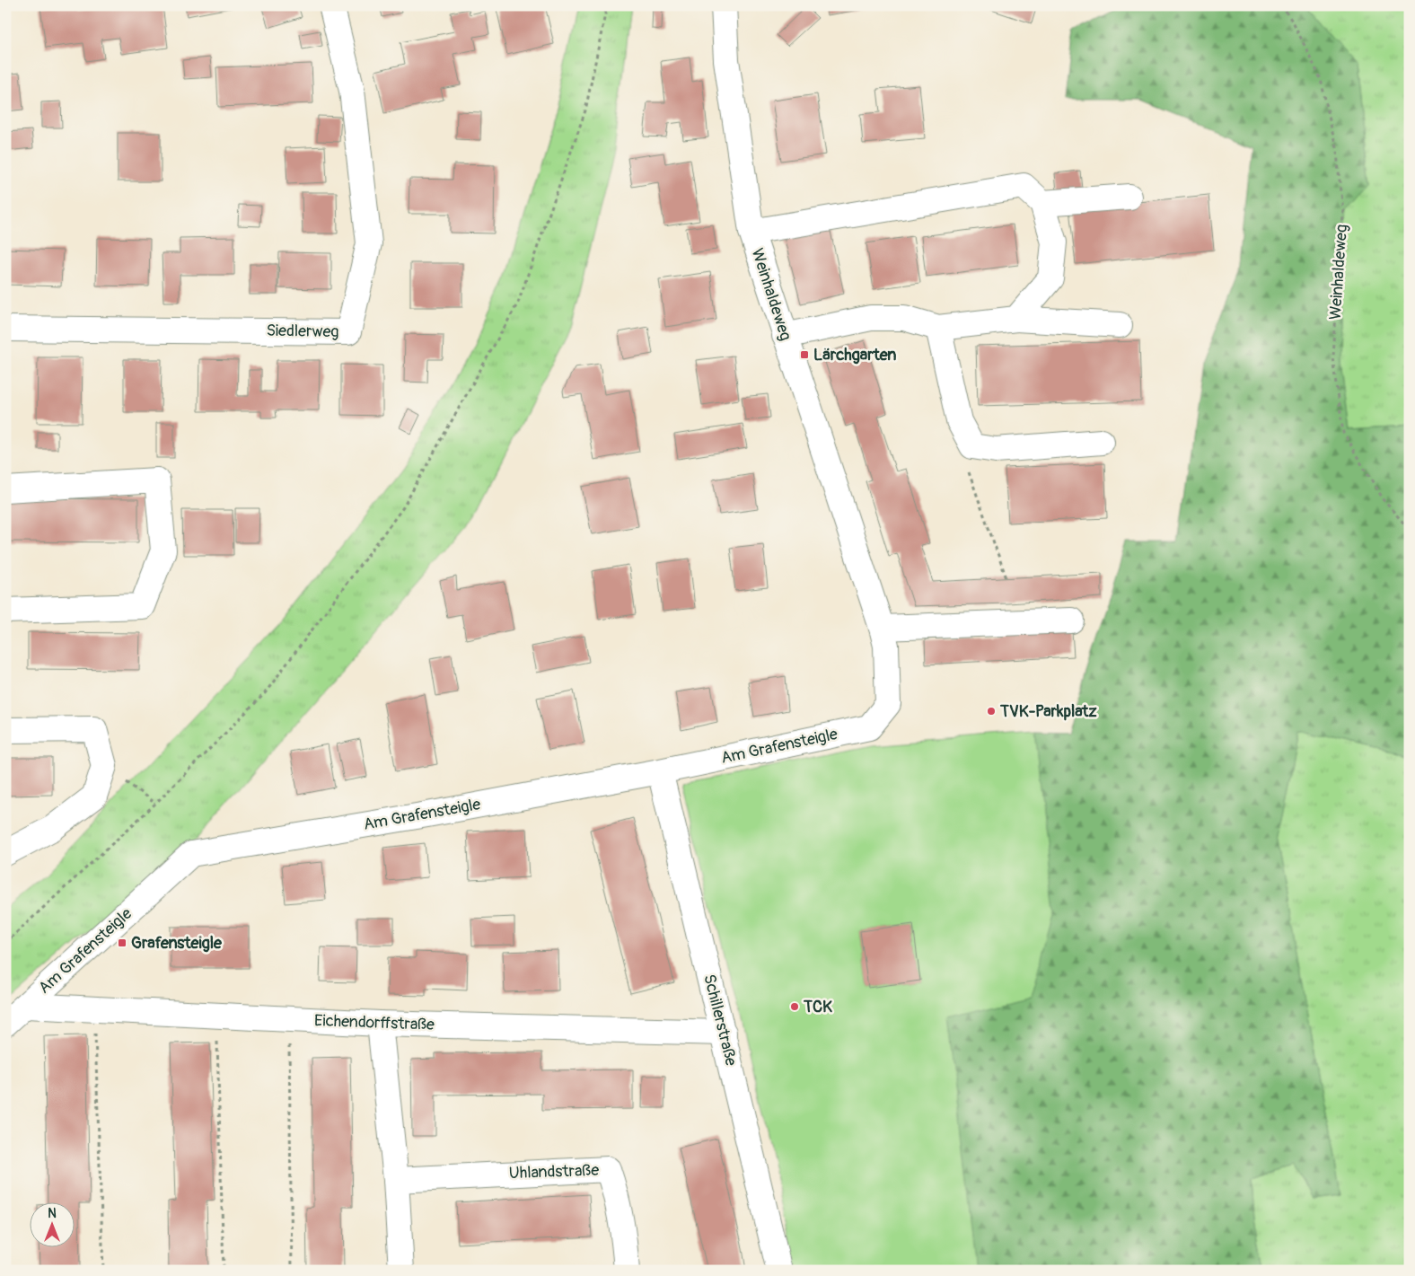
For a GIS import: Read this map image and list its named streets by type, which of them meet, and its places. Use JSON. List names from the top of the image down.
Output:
{
  "streets": {
    "street": [
      "Weinhaldeweg",
      "Siedlerweg",
      "Am Grafensteigle",
      "Schillerstraße",
      "Eichendorffstraße",
      "Uhlandstraße"
    ]
  },
  "crossings": [
    ["Weinhaldeweg", "Am Grafensteigle"],
    ["Am Grafensteigle", "Schillerstraße"],
    ["Am Grafensteigle", "Eichendorffstraße"],
    ["Schillerstraße", "Eichendorffstraße"]
  ],
  "places": {
    "transit": ["Lärchgarten", "Grafensteigle"],
    "other": ["TVK-Parkplatz", "TCK"]
  },
  "north": "top"
}
